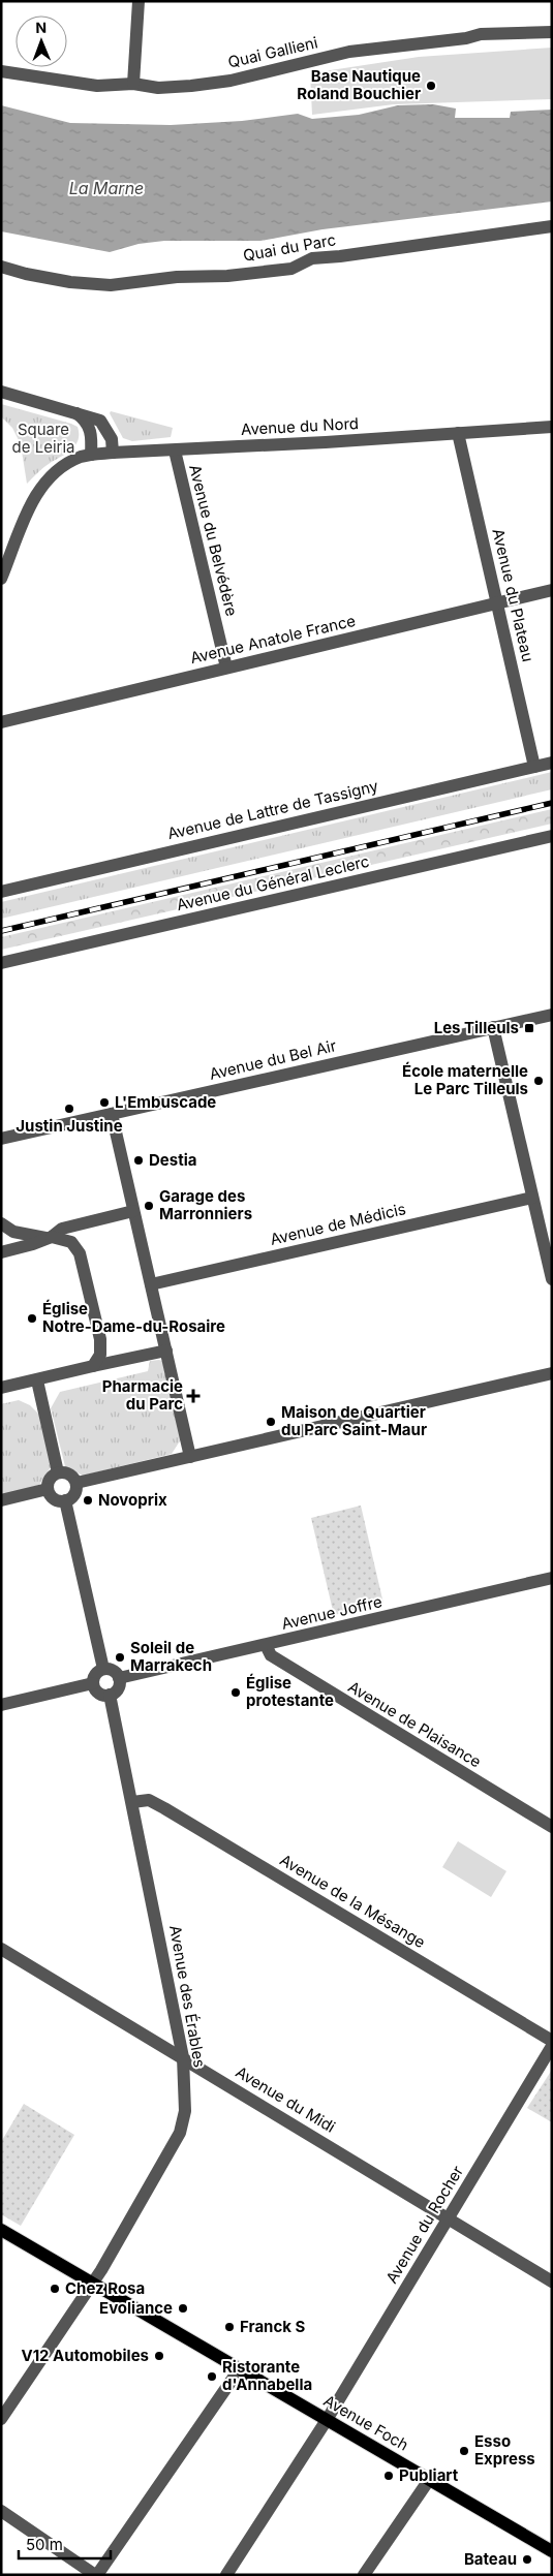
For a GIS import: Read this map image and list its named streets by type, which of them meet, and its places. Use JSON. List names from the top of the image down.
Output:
{
  "streets": {
    "main road": ["Avenue Foch"],
    "street": [
      "Quai Gallieni",
      "Quai du Parc",
      "Avenue du Nord",
      "Avenue du Belvédère",
      "Avenue du Plateau",
      "Avenue Anatole France",
      "Avenue de Lattre de Tassigny",
      "Avenue du Général Leclerc",
      "Avenue du Bel Air",
      "Avenue de Médicis",
      "Avenue Joffre",
      "Avenue de Plaisance",
      "Avenue de la Mésange",
      "Avenue des Érables",
      "Avenue du Midi",
      "Avenue du Rocher"
    ]
  },
  "crossings": [
    ["Avenue du Nord", "Avenue du Belvédère"],
    ["Avenue du Nord", "Avenue du Plateau"],
    ["Avenue du Belvédère", "Avenue Anatole France"],
    ["Avenue du Plateau", "Avenue Anatole France"],
    ["Avenue du Plateau", "Avenue de Lattre de Tassigny"],
    ["Avenue Joffre", "Avenue de Plaisance"],
    ["Avenue Joffre", "Avenue des Érables"],
    ["Avenue de la Mésange", "Avenue des Érables"],
    ["Avenue des Érables", "Avenue du Midi"],
    ["Avenue des Érables", "Avenue Foch"],
    ["Avenue du Midi", "Avenue du Rocher"],
    ["Avenue du Rocher", "Avenue Foch"]
  ],
  "water": ["La Marne"],
  "parks": ["Square de Leiria"],
  "places": {
    "other": [
      "Base Nautique Roland Bouchier",
      "École maternelle Le Parc Tilleuls",
      "L'Embuscade",
      "Justin Justine",
      "Destia",
      "Garage des Marronniers",
      "Église Notre-Dame-du-Rosaire",
      "Maison de Quartier du Parc Saint-Maur",
      "Novoprix",
      "Soleil de Marrakech",
      "Église protestante",
      "Chez Rosa",
      "Evoliance",
      "Franck S",
      "V12 Automobiles",
      "Ristorante d'Annabella",
      "Esso Express",
      "Publiart",
      "Bateau"
    ],
    "transit": ["Les Tilleuls"],
    "health": ["Pharmacie du Parc"]
  },
  "scale_bar": "50 m",
  "north": "top"
}
